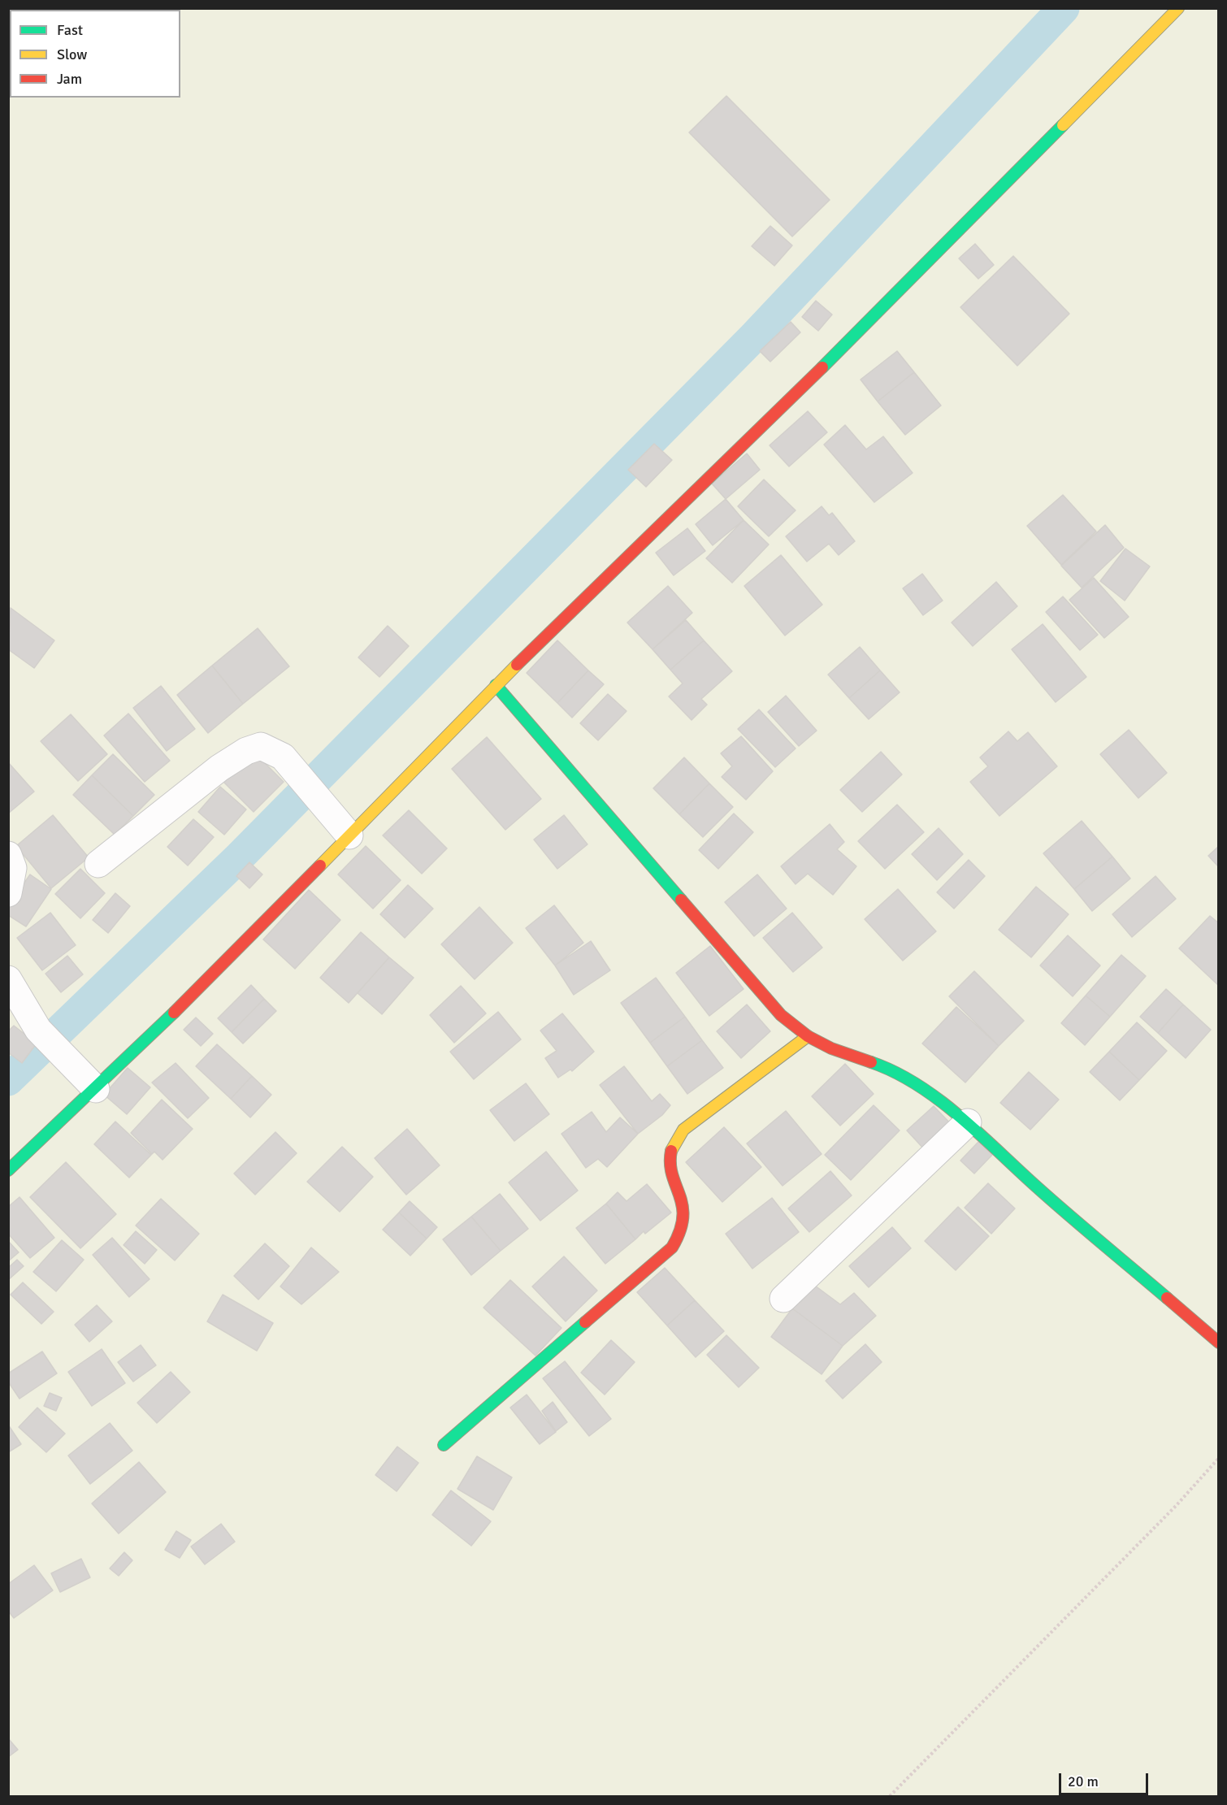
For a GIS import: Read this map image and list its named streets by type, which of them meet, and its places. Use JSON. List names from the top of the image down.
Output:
{
  "legend": ["Fast", "Slow", "Jam"],
  "scale_bar": "20 m"
}
